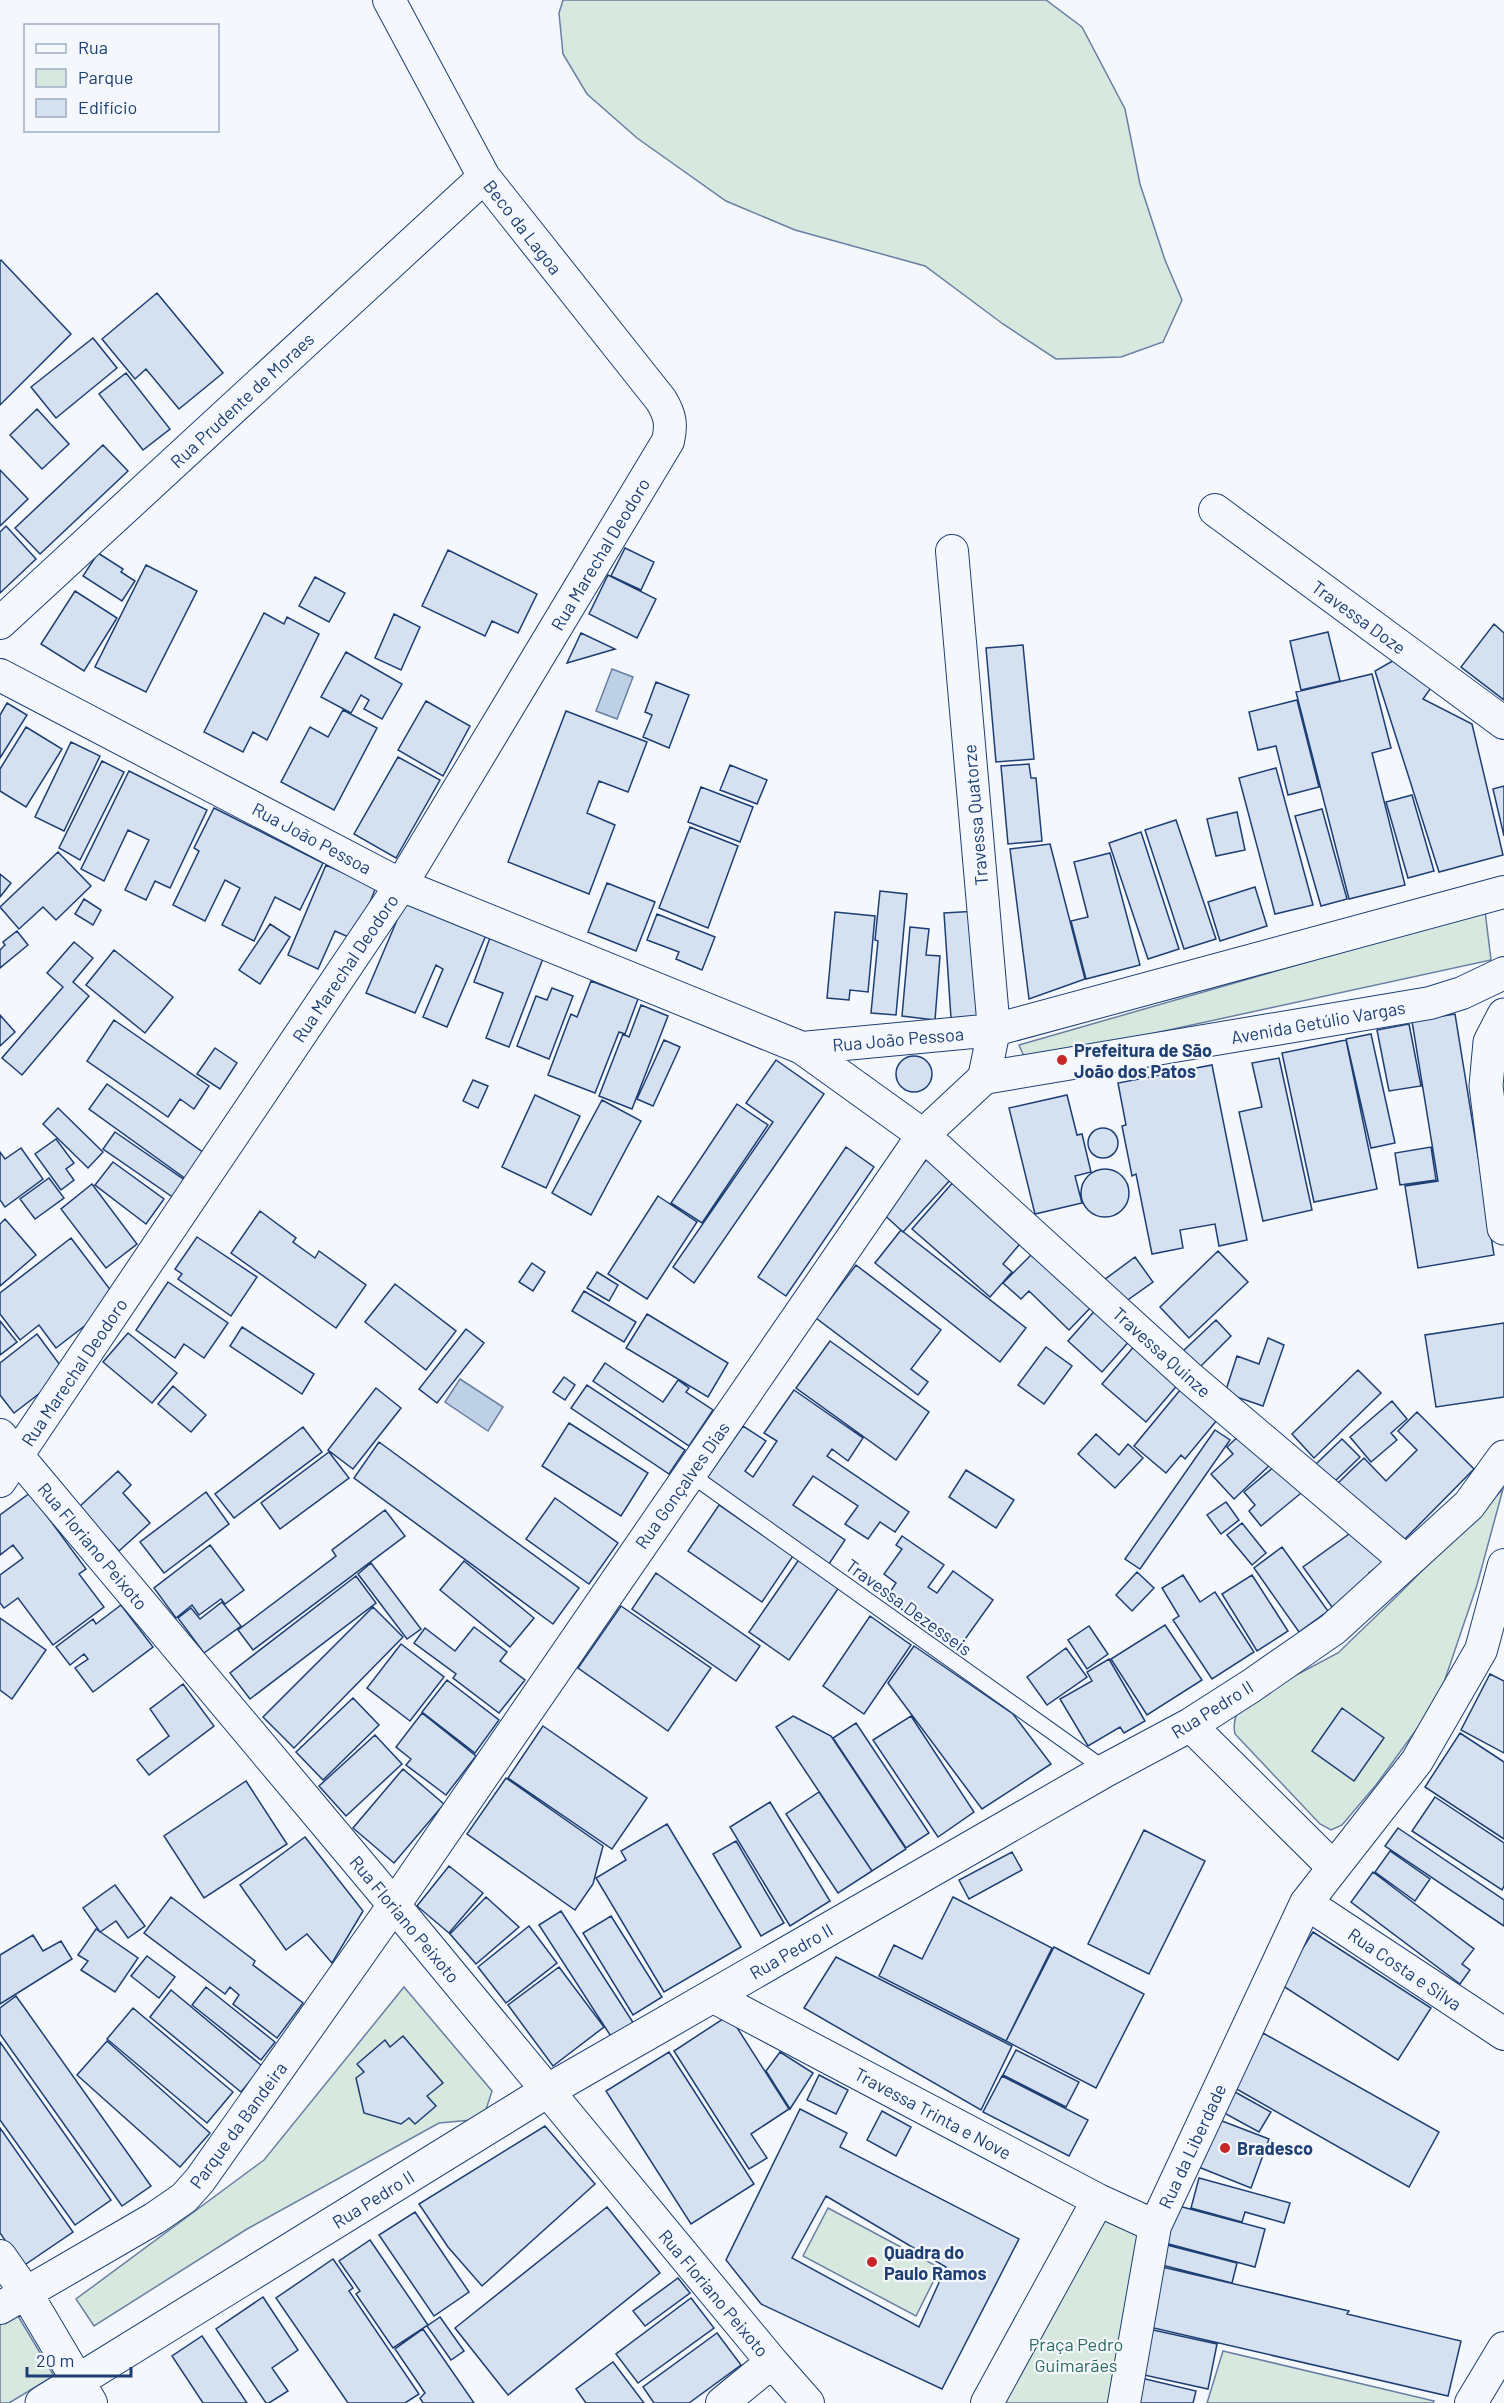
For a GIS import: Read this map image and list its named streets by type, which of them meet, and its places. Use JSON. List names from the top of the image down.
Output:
{
  "streets": {
    "street": [
      "Beco da Lagoa",
      "Rua Prudente de Moraes",
      "Rua Marechal Deodoro",
      "Travessa Doze",
      "Travessa Quatorze",
      "Rua João Pessoa",
      "Avenida Getúlio Vargas",
      "Travessa Quinze",
      "Rua Gonçalves Dias",
      "Rua Floriano Peixoto",
      "Rua Pedro II",
      "Rua Costa e Silva",
      "Travessa Trinta e Nove",
      "Parque da Bandeira",
      "Rua da Liberdade"
    ],
    "lane": ["Travessa Dezesseis"]
  },
  "crossings": [
    ["Beco da Lagoa", "Rua Prudente de Moraes"],
    ["Beco da Lagoa", "Rua Marechal Deodoro"],
    ["Rua Marechal Deodoro", "Rua João Pessoa"],
    ["Rua Marechal Deodoro", "Rua Floriano Peixoto"],
    ["Travessa Quatorze", "Rua João Pessoa"],
    ["Travessa Quatorze", "Avenida Getúlio Vargas"],
    ["Travessa Quatorze", "Rua Gonçalves Dias"],
    ["Rua João Pessoa", "Travessa Quinze"],
    ["Rua João Pessoa", "Rua Gonçalves Dias"],
    ["Avenida Getúlio Vargas", "Rua Gonçalves Dias"],
    ["Travessa Quinze", "Rua Gonçalves Dias"],
    ["Travessa Quinze", "Rua Pedro II"],
    ["Rua Gonçalves Dias", "Rua Floriano Peixoto"],
    ["Rua Gonçalves Dias", "Travessa Dezesseis"],
    ["Rua Gonçalves Dias", "Parque da Bandeira"],
    ["Rua Floriano Peixoto", "Rua Pedro II"],
    ["Rua Floriano Peixoto", "Parque da Bandeira"],
    ["Travessa Dezesseis", "Rua Pedro II"],
    ["Rua Pedro II", "Travessa Trinta e Nove"],
    ["Rua Costa e Silva", "Rua da Liberdade"],
    ["Travessa Trinta e Nove", "Rua da Liberdade"]
  ],
  "parks": ["Praça Pedro Guimarães"],
  "places": ["Prefeitura de São João dos Patos", "Bradesco", "Quadra do Paulo Ramos"],
  "legend": ["Rua", "Parque", "Edifício"],
  "scale_bar": "20 m"
}
